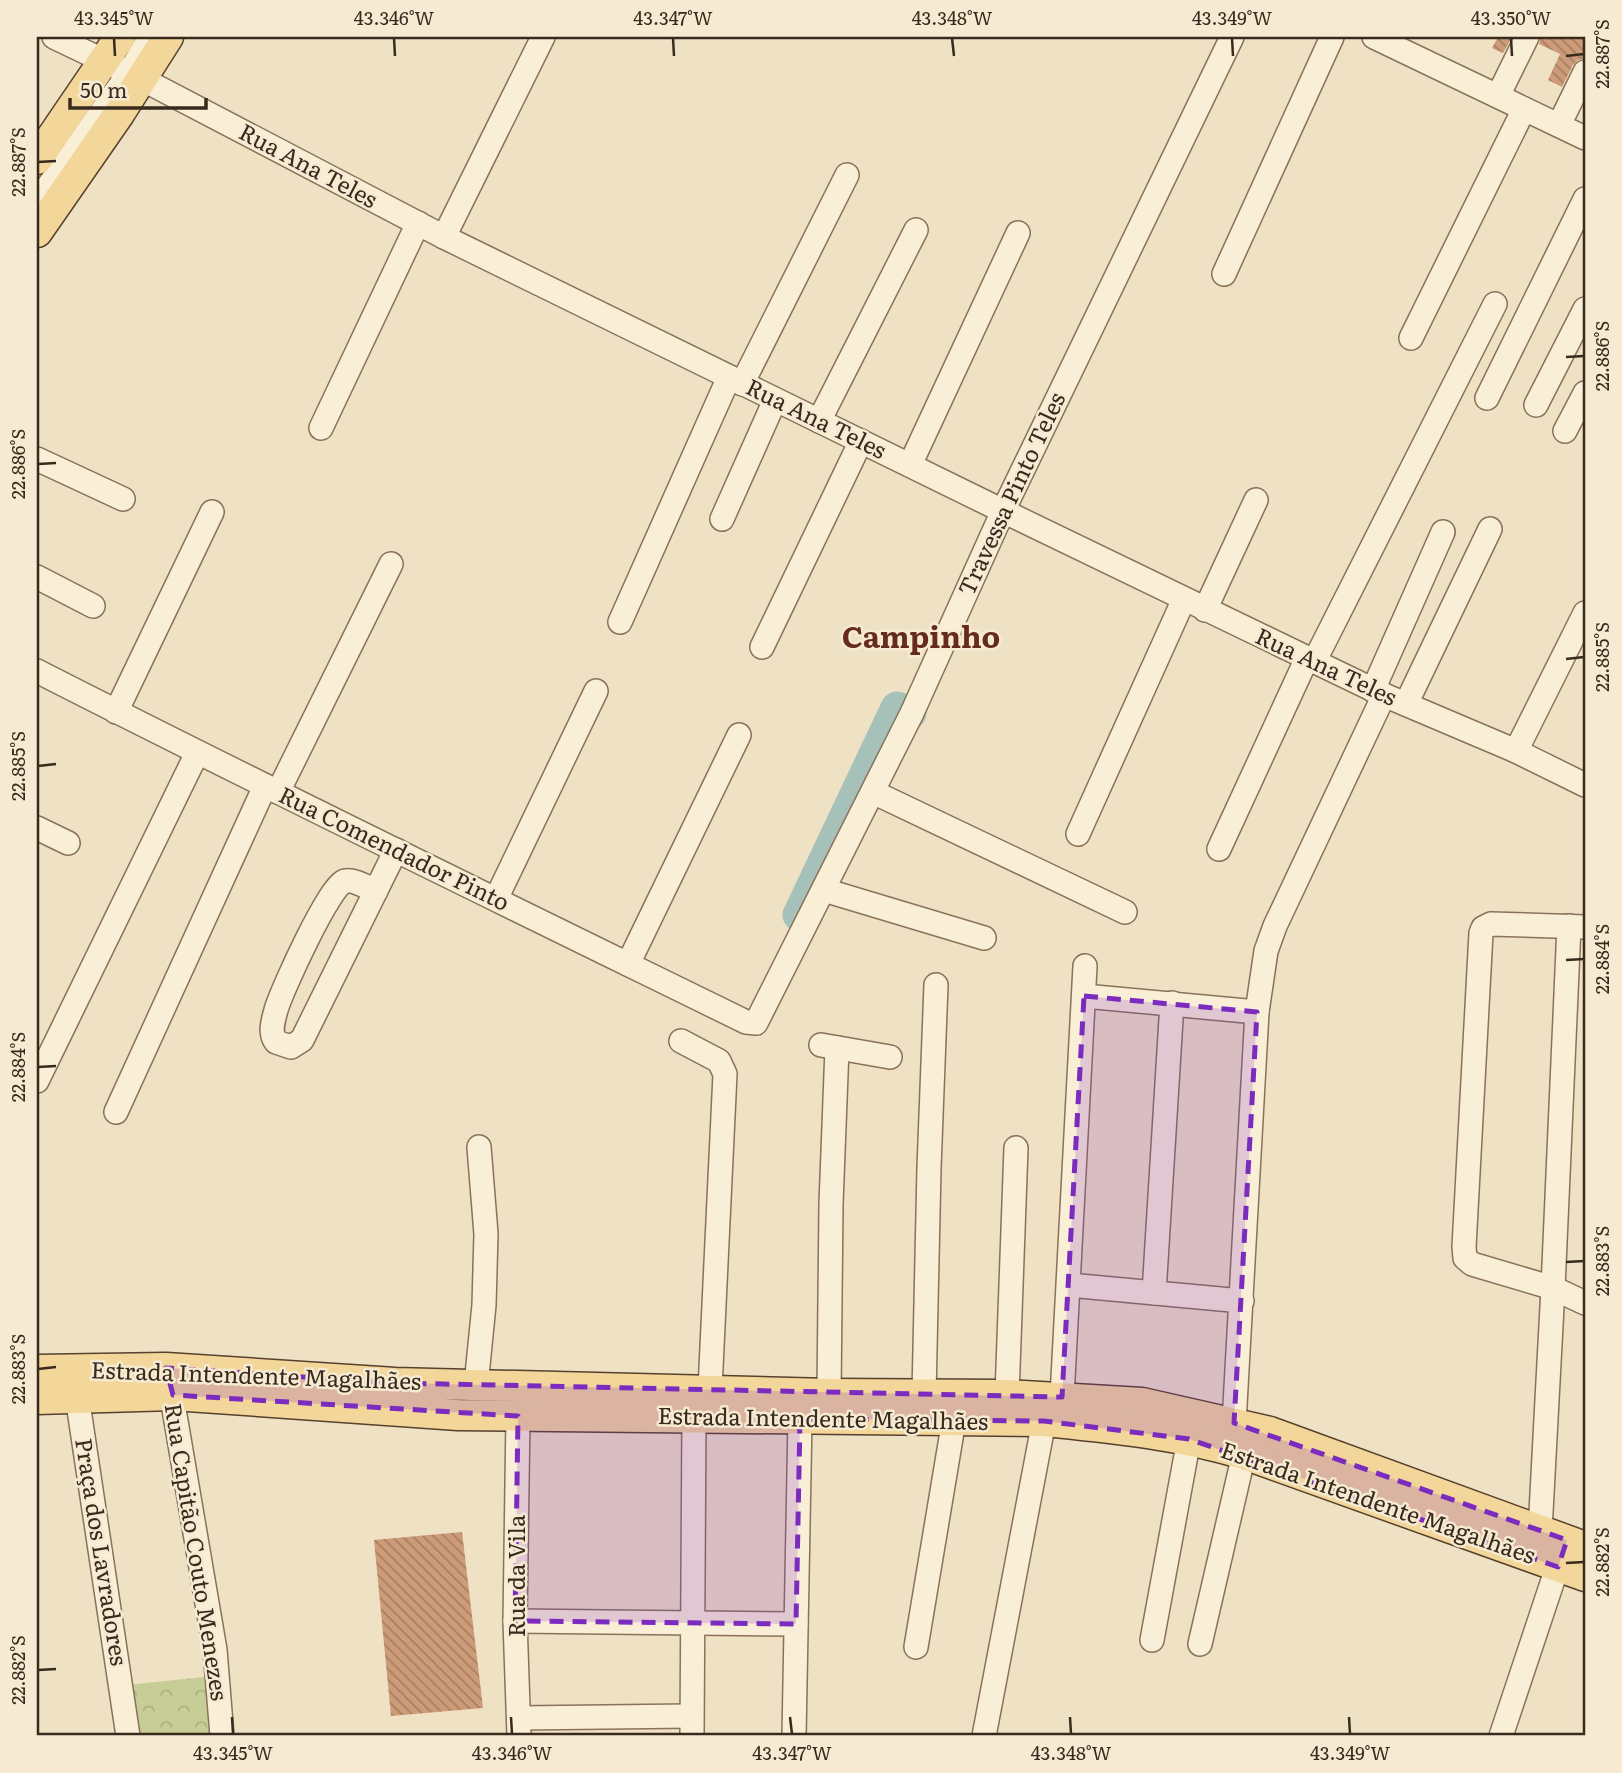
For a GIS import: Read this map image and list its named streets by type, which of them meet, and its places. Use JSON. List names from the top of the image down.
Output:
{
  "streets": {
    "main road": ["Estrada Intendente Magalhães"],
    "street": [
      "Rua Ana Teles",
      "Travessa Pinto Teles",
      "Rua Comendador Pinto",
      "Praça dos Lavradores",
      "Rua Capitão Couto Menezes",
      "Rua da Vila"
    ]
  },
  "crossings": [
    ["Rua Ana Teles", "Travessa Pinto Teles"],
    ["Travessa Pinto Teles", "Rua Comendador Pinto"],
    ["Estrada Intendente Magalhães", "Praça dos Lavradores"],
    ["Estrada Intendente Magalhães", "Rua Capitão Couto Menezes"],
    ["Estrada Intendente Magalhães", "Rua da Vila"]
  ],
  "districts": ["Campinho"],
  "scale_bar": "50 m",
  "coordinates": [
    "43.345°W",
    "43.346°W",
    "43.347°W",
    "43.348°W",
    "43.349°W",
    "43.350°W",
    "22.887°S",
    "22.886°S",
    "22.885°S",
    "22.884°S",
    "22.883°S",
    "22.882°S"
  ]
}
